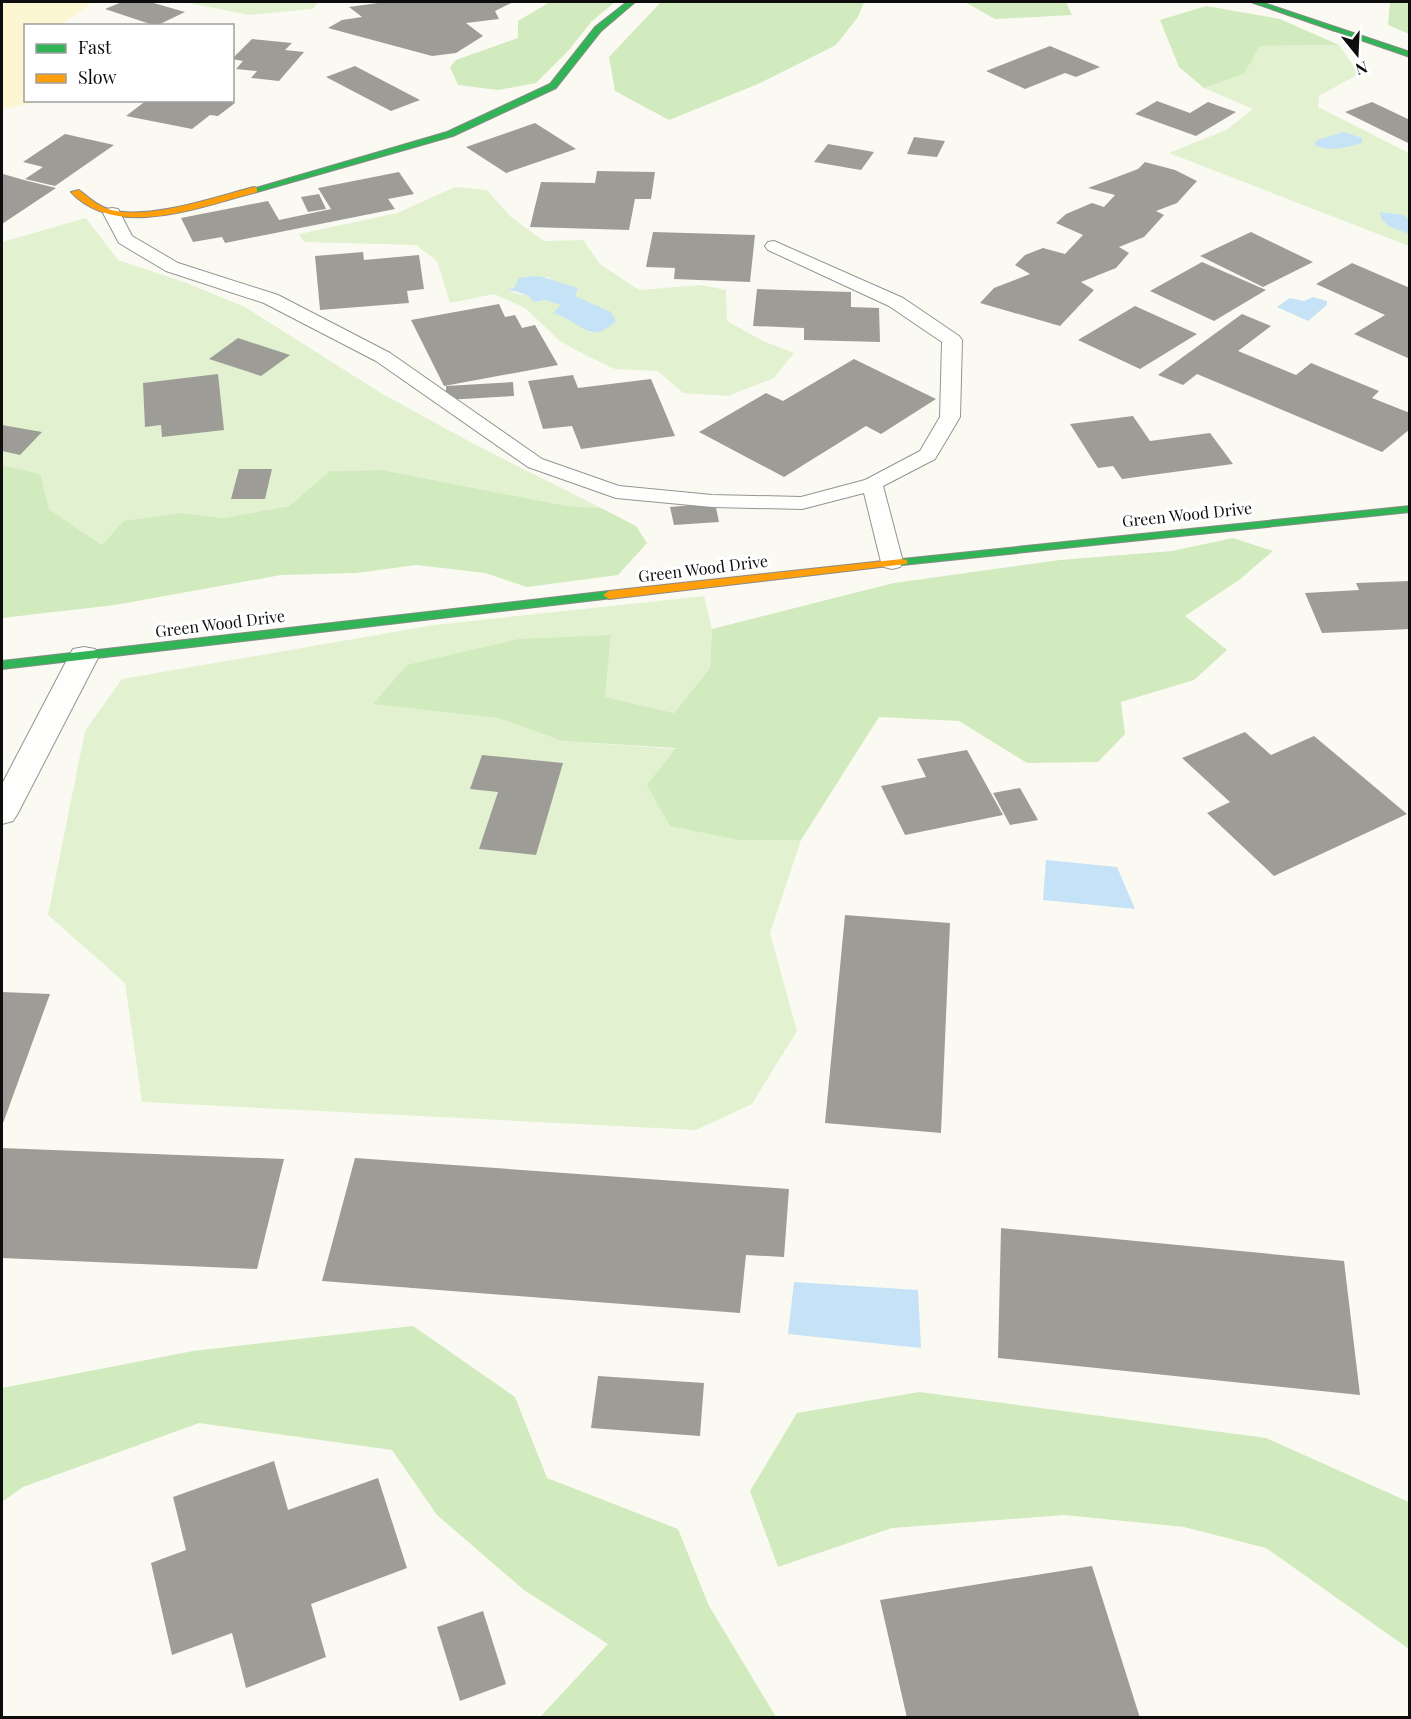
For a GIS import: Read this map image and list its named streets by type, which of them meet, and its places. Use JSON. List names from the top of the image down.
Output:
{
  "streets": {
    "street": ["Green Wood Drive"]
  },
  "legend": ["Fast", "Slow"],
  "north": "bottom"
}
